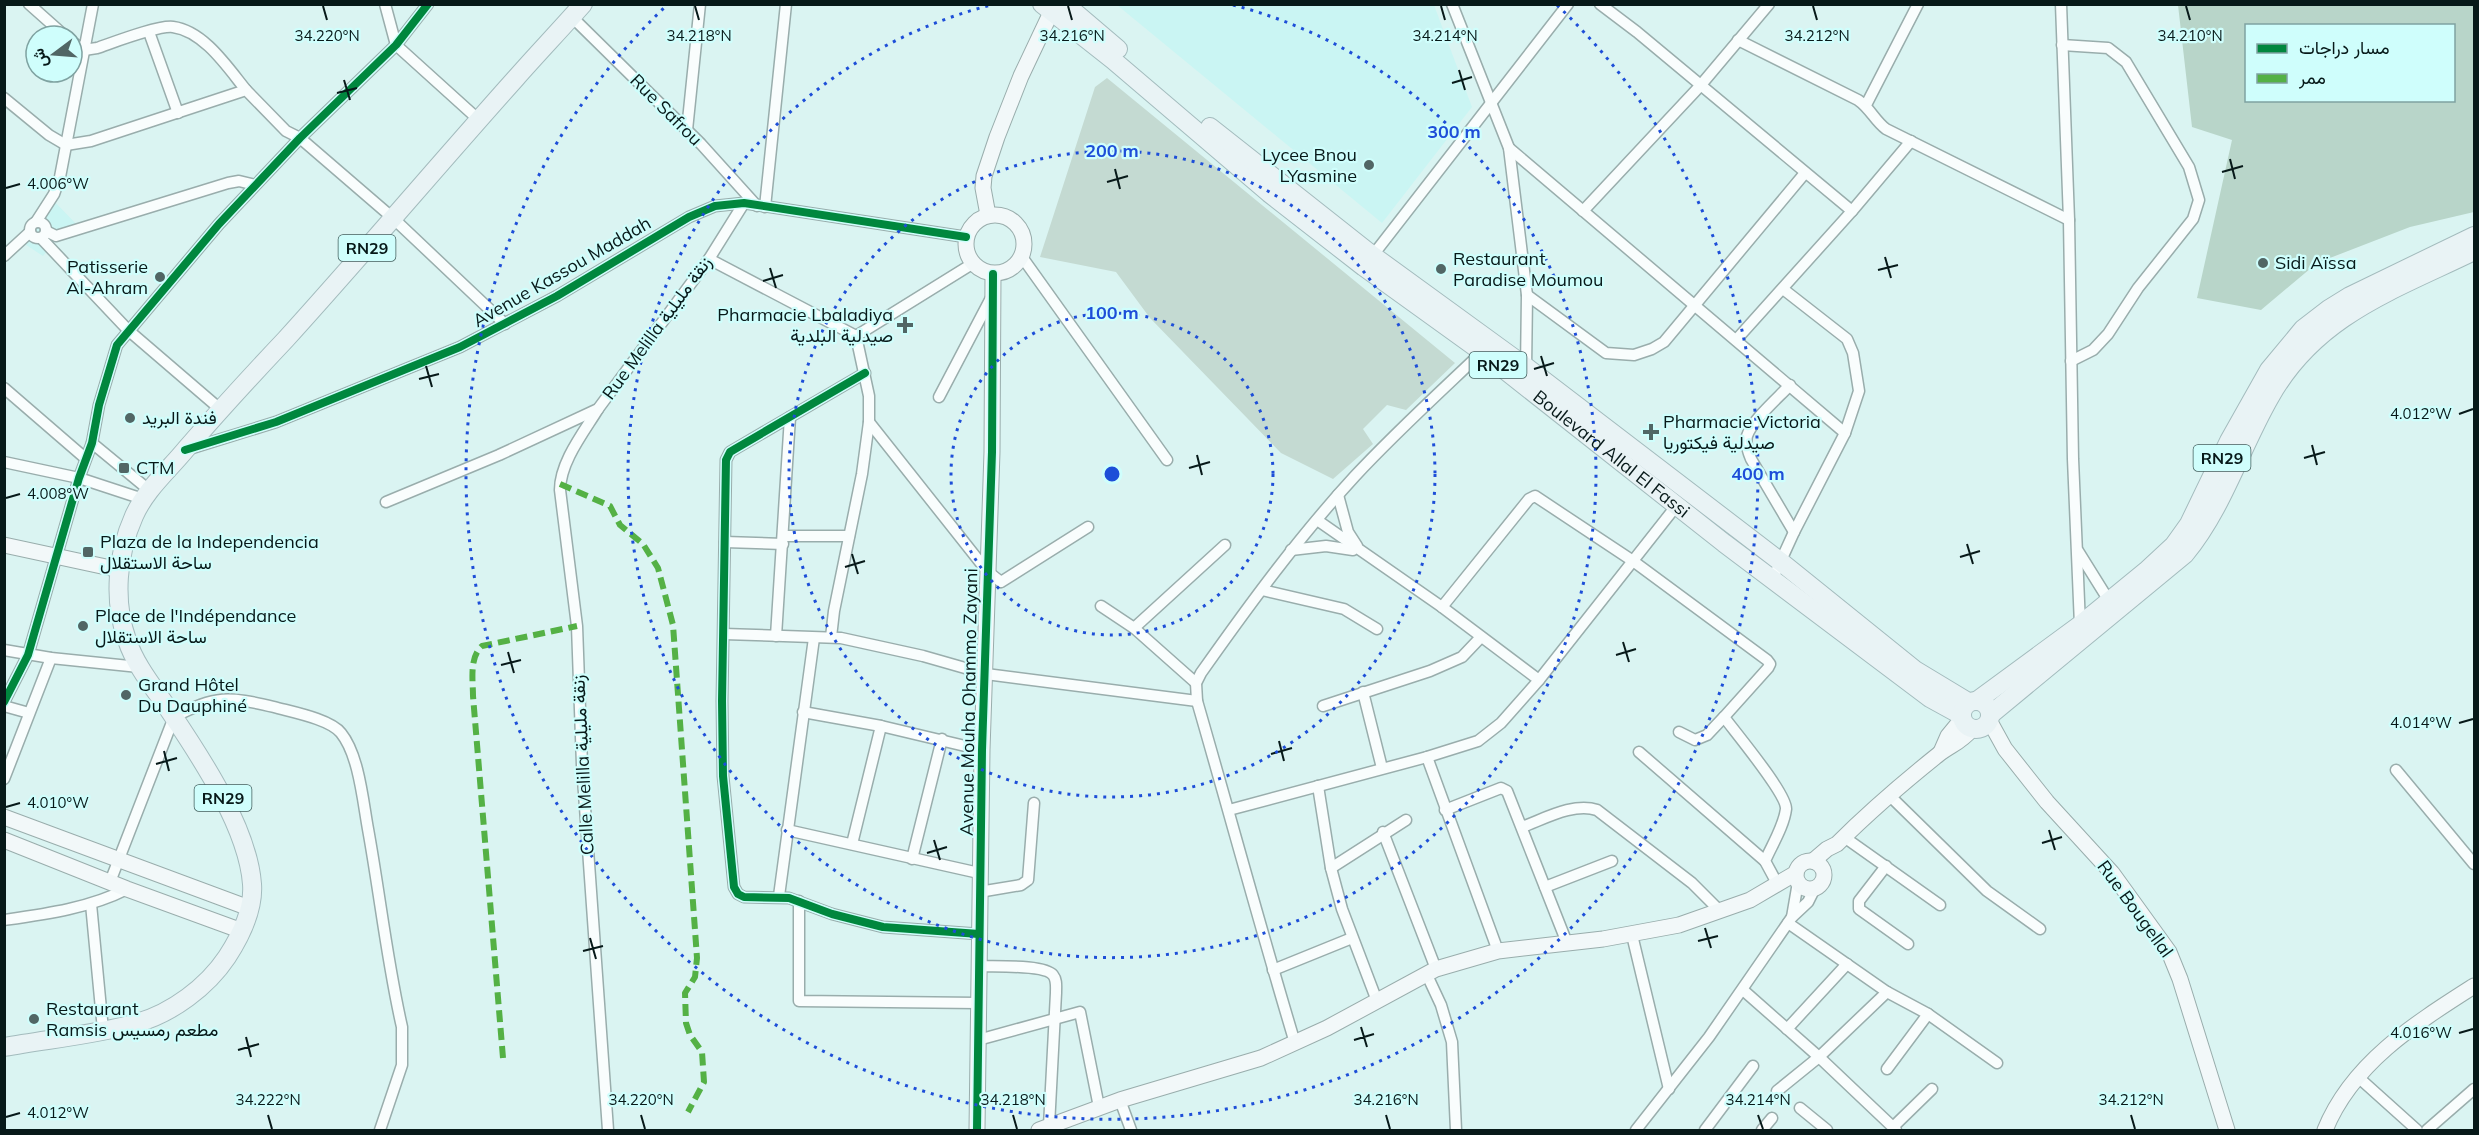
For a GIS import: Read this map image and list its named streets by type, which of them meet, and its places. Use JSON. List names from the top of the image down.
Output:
{
  "streets": {
    "main road": ["RN29", "Boulevard Allal El Fassi"],
    "street": [
      "Rue Safrou",
      "Avenue Kassou Maddah",
      "Rue Melilla زنقة مليلية",
      "Avenue Mouha Ohammo Zayani",
      "Calle Melilla زنقة مليلية",
      "Rue Bougellal"
    ]
  },
  "crossings": [
    ["Rue Safrou", "RN29"],
    ["Rue Safrou", "Avenue Kassou Maddah"],
    ["RN29", "Avenue Kassou Maddah"],
    ["RN29", "Boulevard Allal El Fassi"],
    ["RN29", "Rue Bougellal"],
    ["Avenue Kassou Maddah", "Rue Melilla زنقة مليلية"],
    ["Avenue Kassou Maddah", "Avenue Mouha Ohammo Zayani"],
    ["Rue Melilla زنقة مليلية", "Calle Melilla زنقة مليلية"],
    ["Boulevard Allal El Fassi", "Rue Bougellal"]
  ],
  "places": {
    "other": [
      "Lycee Bnou LYasmine",
      "Sidi Aïssa",
      "Restaurant Paradise Moumou",
      "Patisserie Al-Ahram",
      "فندة البريد",
      "Place de l'Indépendance ساحة الاستقلال",
      "Grand Hôtel Du Dauphiné",
      "Restaurant Ramsis مطعم رمسيس"
    ],
    "health": ["Pharmacie Lbaladiya صيدلية البلدية", "Pharmacie Victoria صيدلية فيكتوريا"],
    "transit": ["CTM", "Plaza de la Independencia ساحة الاستقلال"]
  },
  "legend": ["مسار دراجات", "ممر"],
  "north": "left",
  "coordinates": [
    "34.220°N",
    "34.218°N",
    "34.216°N",
    "34.214°N",
    "34.212°N",
    "34.210°N",
    "4.006°W",
    "4.012°W",
    "4.008°W",
    "4.014°W",
    "4.010°W",
    "4.016°W",
    "34.222°N"
  ],
  "rings": [
    "300 m",
    "200 m",
    "100 m",
    "400 m"
  ]
}
